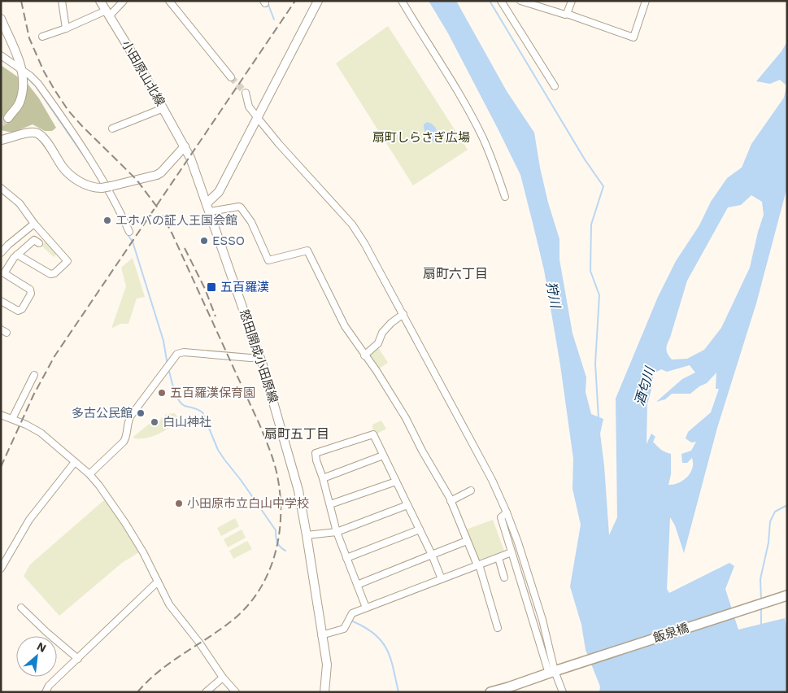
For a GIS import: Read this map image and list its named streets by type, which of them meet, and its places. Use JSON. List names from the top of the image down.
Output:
{
  "streets": {
    "highway": ["飯泉橋"],
    "main road": ["小田原山北線", "怒田開成小田原線"]
  },
  "crossings": [
    ["小田原山北線", "怒田開成小田原線"]
  ],
  "districts": ["扇町六丁目", "扇町五丁目"],
  "water": ["狩川", "酒匂川"],
  "parks": ["扇町しらさぎ広場"],
  "places": {
    "other": [
      "エホバの証人王国会館",
      "ESSO",
      "五百羅漢保育園",
      "多古公民館",
      "白山神社",
      "小田原市立白山中学校"
    ],
    "transit": ["五百羅漢"]
  },
  "north": "top right"
}
